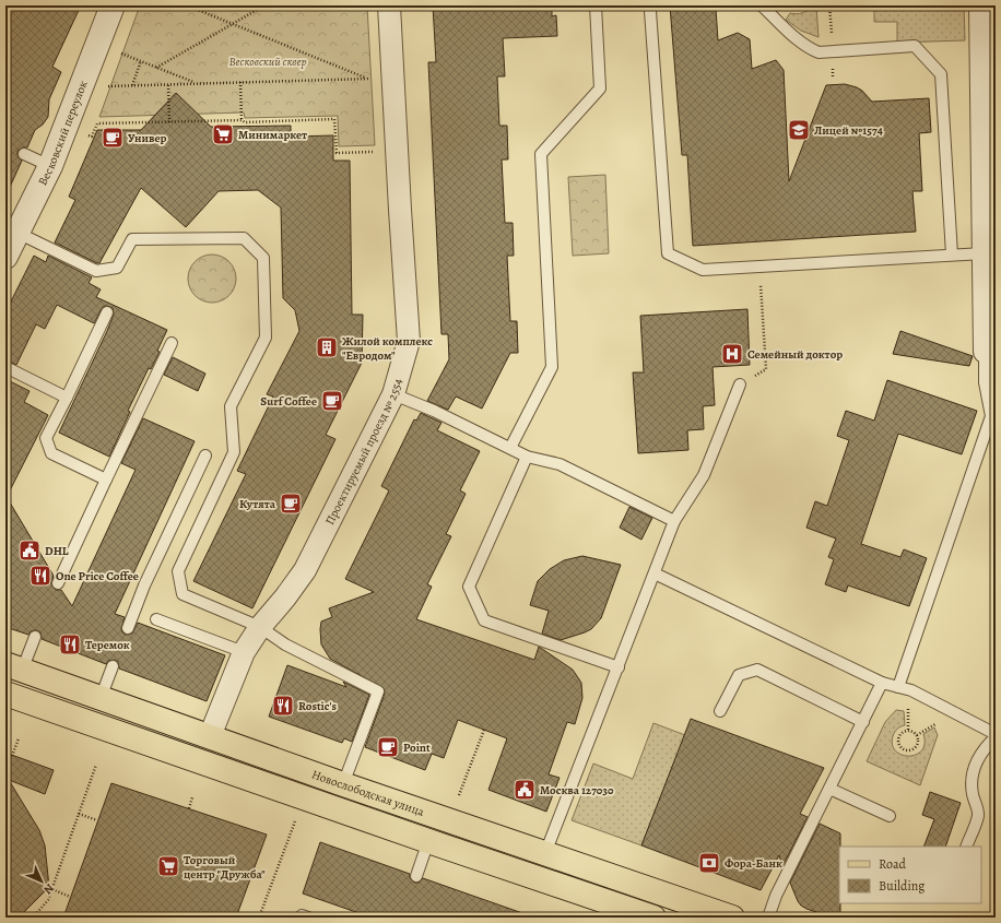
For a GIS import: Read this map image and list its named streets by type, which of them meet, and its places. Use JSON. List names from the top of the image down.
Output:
{
  "streets": {
    "main road": ["Новослободская улица"],
    "street": ["Весковский переулок", "Проектируемый проезд № 2554"]
  },
  "crossings": [
    ["Проектируемый проезд № 2554", "Новослободская улица"]
  ],
  "parks": ["Весковский сквер"],
  "places": {
    "school or university": ["Лицей №1574"],
    "supermarket": ["Минимаркет", "Торговый центр \"Дружба\""],
    "cafe": [
      "Универ",
      "Surf Coffee",
      "Кутята",
      "Point"
    ],
    "building": ["Жилой комплекс \"Евродом\""],
    "hospital": ["Семейный доктор"],
    "public building": ["DHL", "Москва 127030"],
    "restaurant": ["One Price Coffee", "Теремок", "Rostic's"],
    "bank": ["Фора-Банк"]
  },
  "legend": ["Road", "Building"],
  "north": "bottom right"
}
